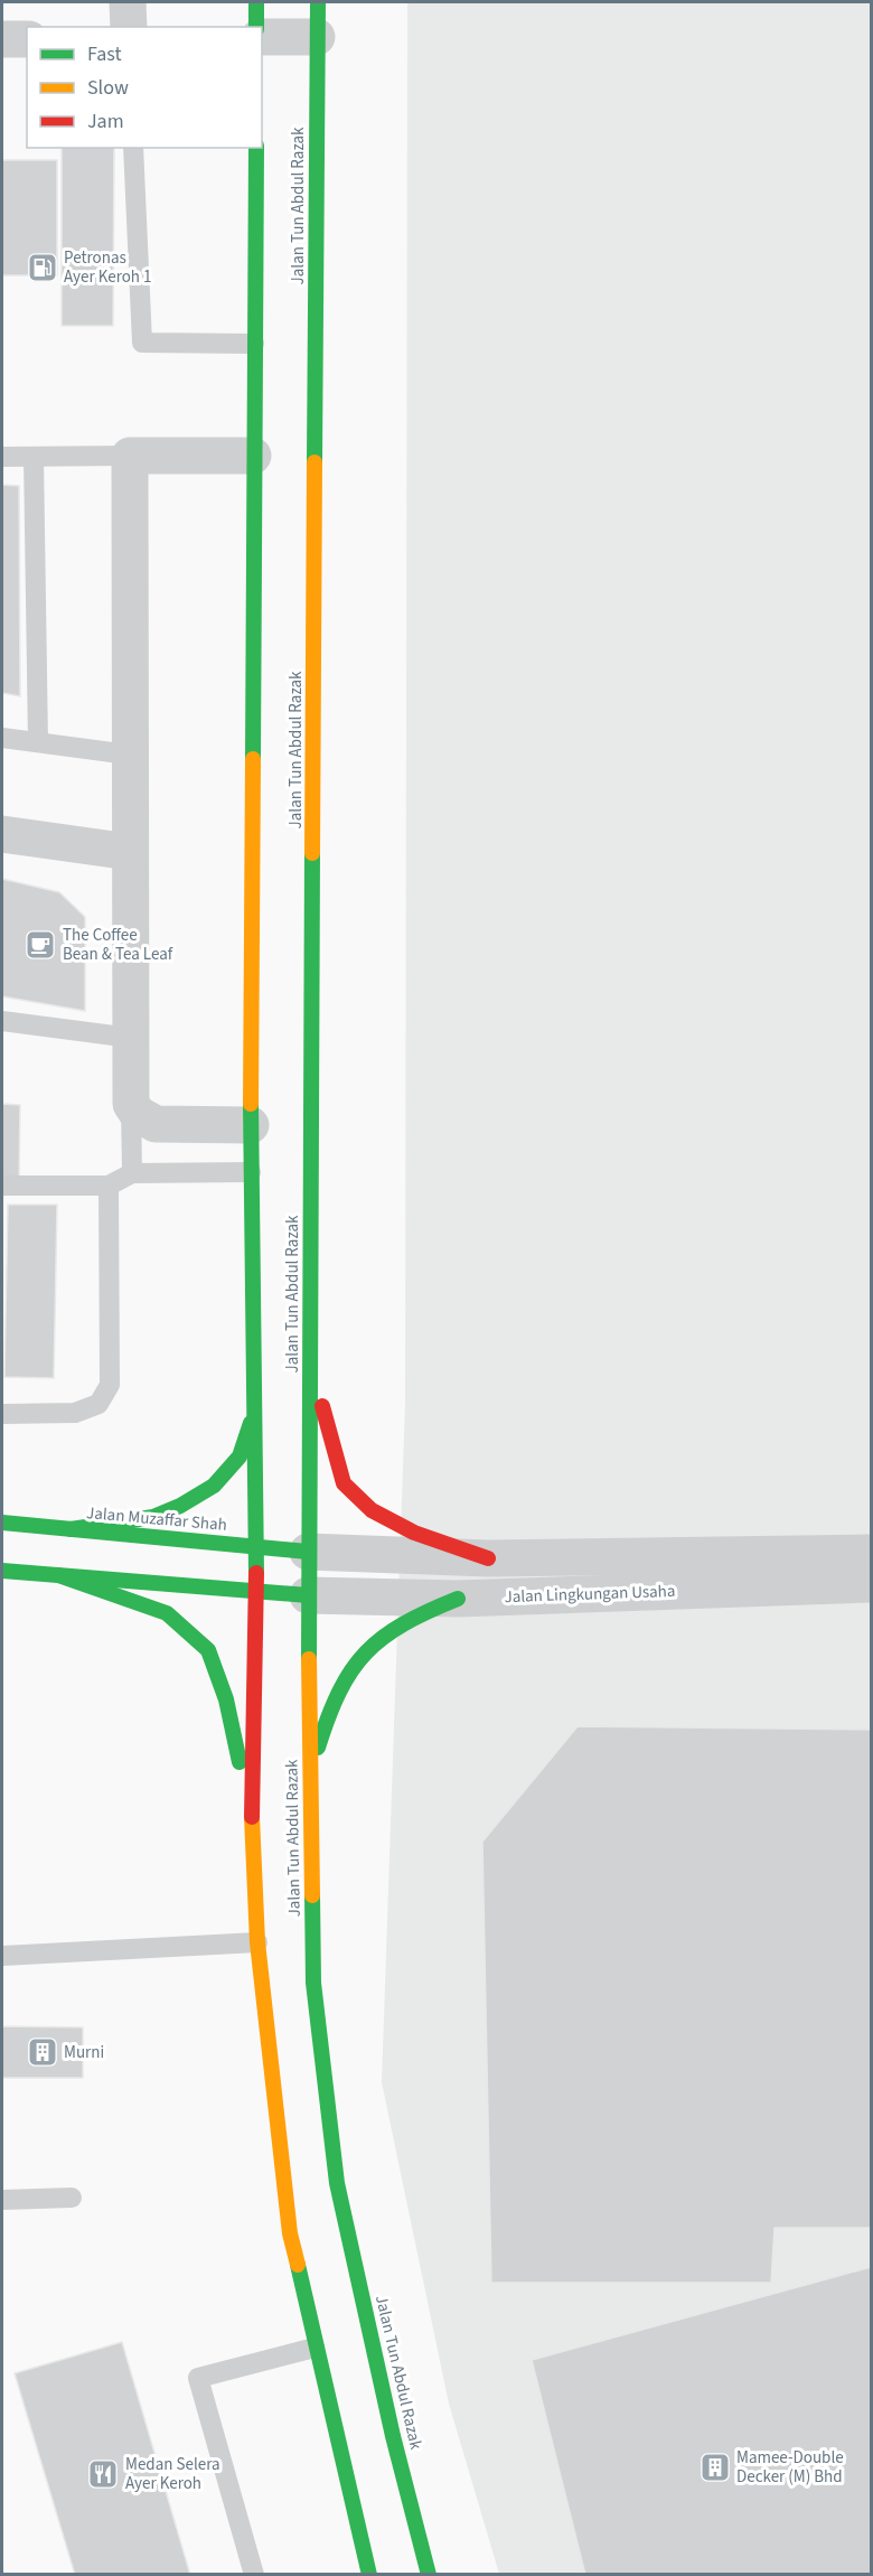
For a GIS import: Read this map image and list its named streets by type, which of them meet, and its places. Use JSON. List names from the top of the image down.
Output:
{
  "streets": {
    "main road": ["Jalan Tun Abdul Razak", "Jalan Muzaffar Shah"],
    "street": ["Jalan Lingkungan Usaha"]
  },
  "crossings": [
    ["Jalan Tun Abdul Razak", "Jalan Muzaffar Shah"],
    ["Jalan Tun Abdul Razak", "Jalan Lingkungan Usaha"]
  ],
  "places": {
    "fuel station": ["Petronas Ayer Keroh 1"],
    "cafe": ["The Coffee Bean & Tea Leaf"],
    "building": ["Murni", "Mamee-Double Decker (M) Bhd"],
    "restaurant": ["Medan Selera Ayer Keroh"]
  },
  "legend": ["Fast", "Slow", "Jam"]
}
